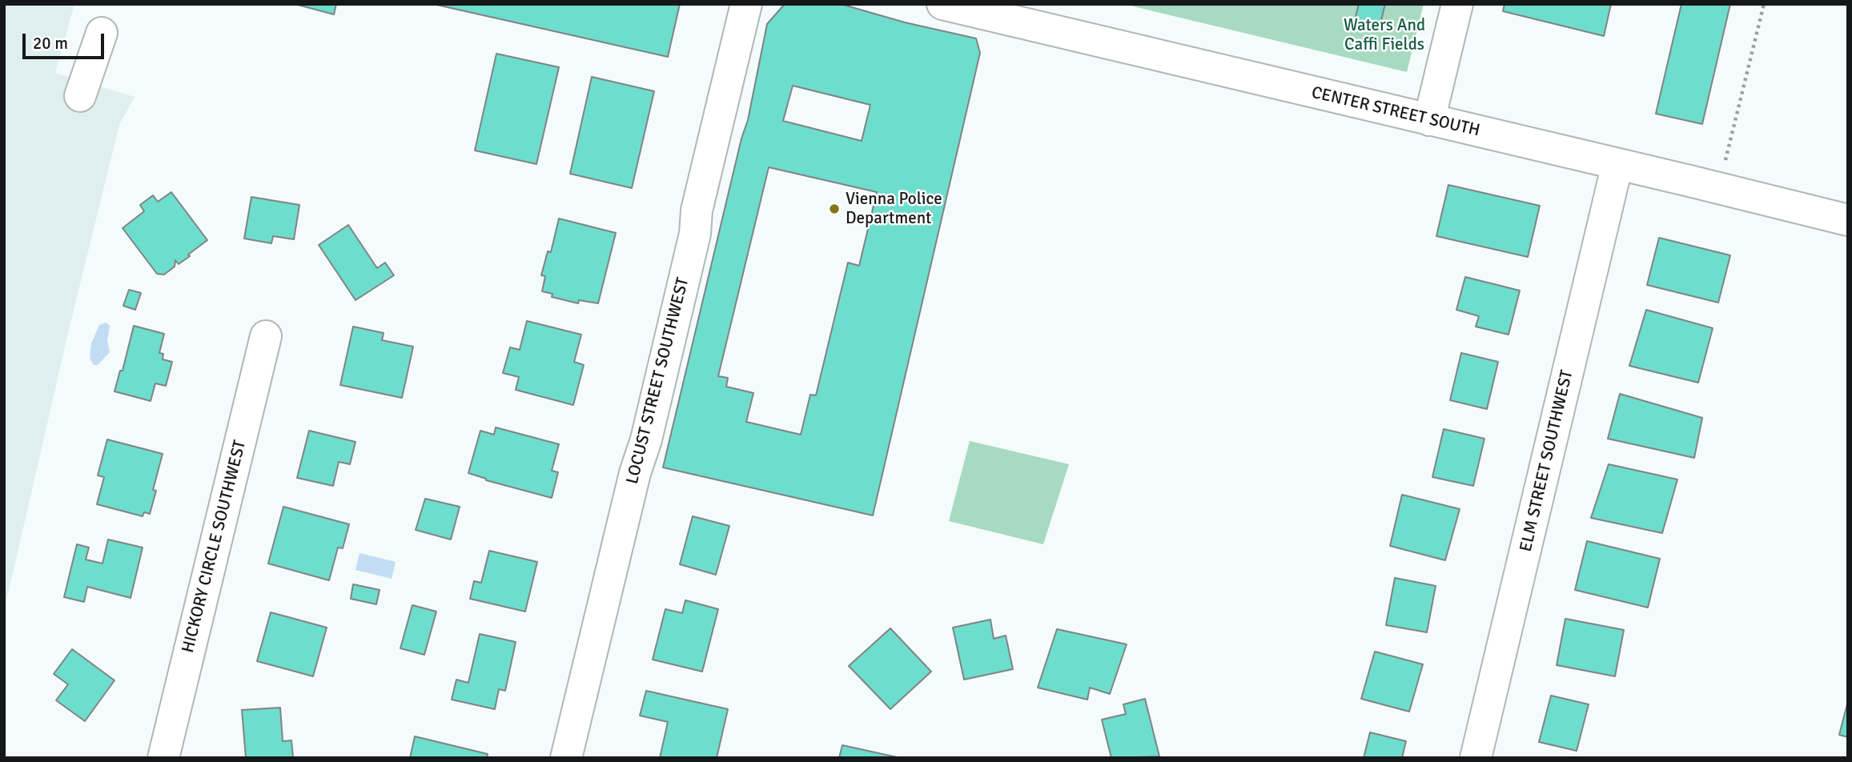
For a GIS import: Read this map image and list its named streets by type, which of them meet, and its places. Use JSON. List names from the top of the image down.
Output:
{
  "streets": {
    "street": [
      "CENTER STREET SOUTH",
      "LOCUST STREET SOUTHWEST",
      "ELM STREET SOUTHWEST",
      "HICKORY CIRCLE SOUTHWEST"
    ]
  },
  "crossings": [
    ["CENTER STREET SOUTH", "ELM STREET SOUTHWEST"]
  ],
  "parks": ["Waters And Caffi Fields"],
  "places": ["Vienna Police Department"],
  "scale_bar": "20 m"
}
